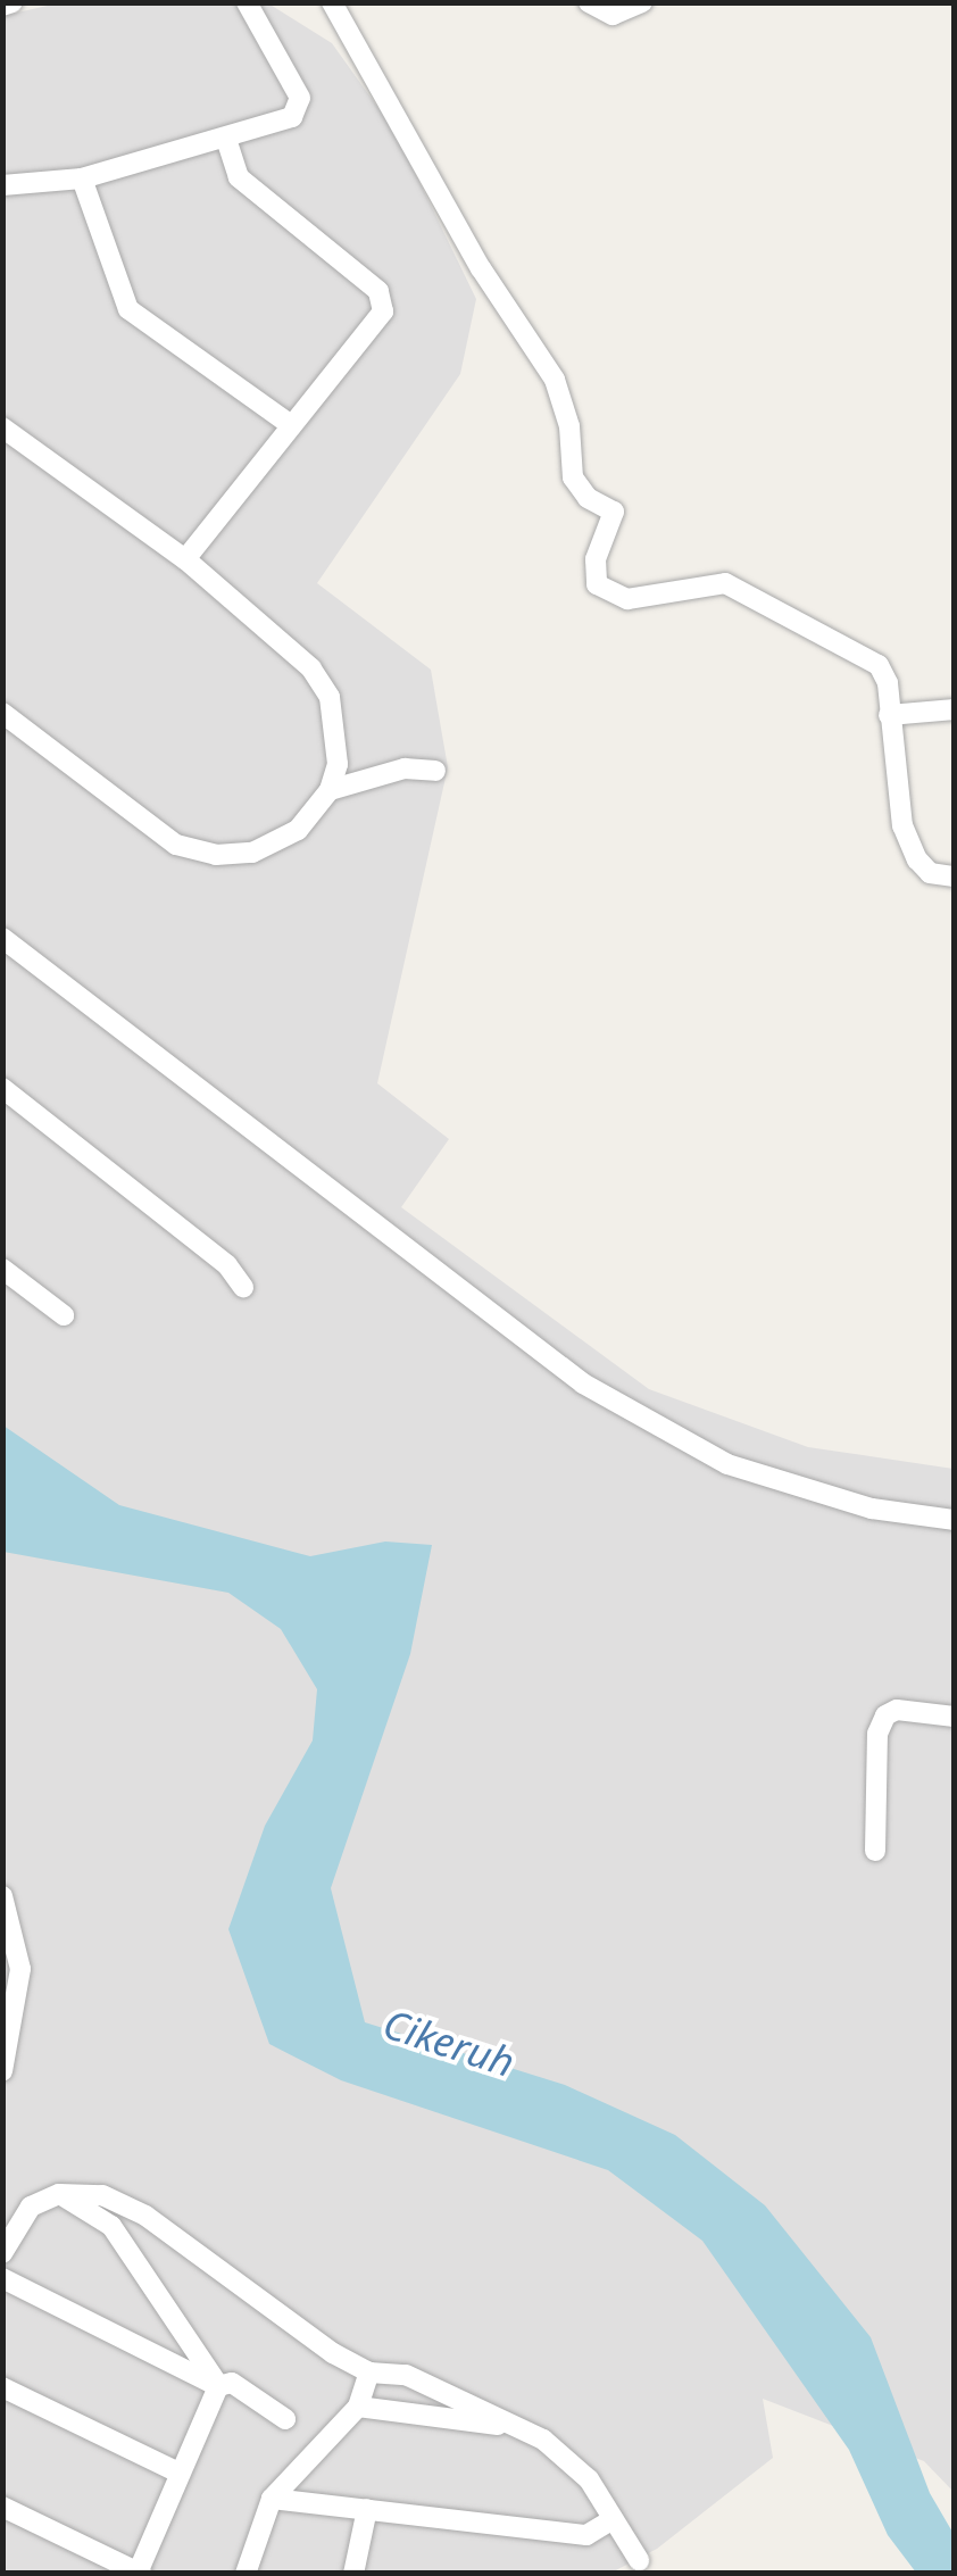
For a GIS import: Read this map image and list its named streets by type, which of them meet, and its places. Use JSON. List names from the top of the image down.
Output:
{
  "water": ["Cikeruh"]
}
